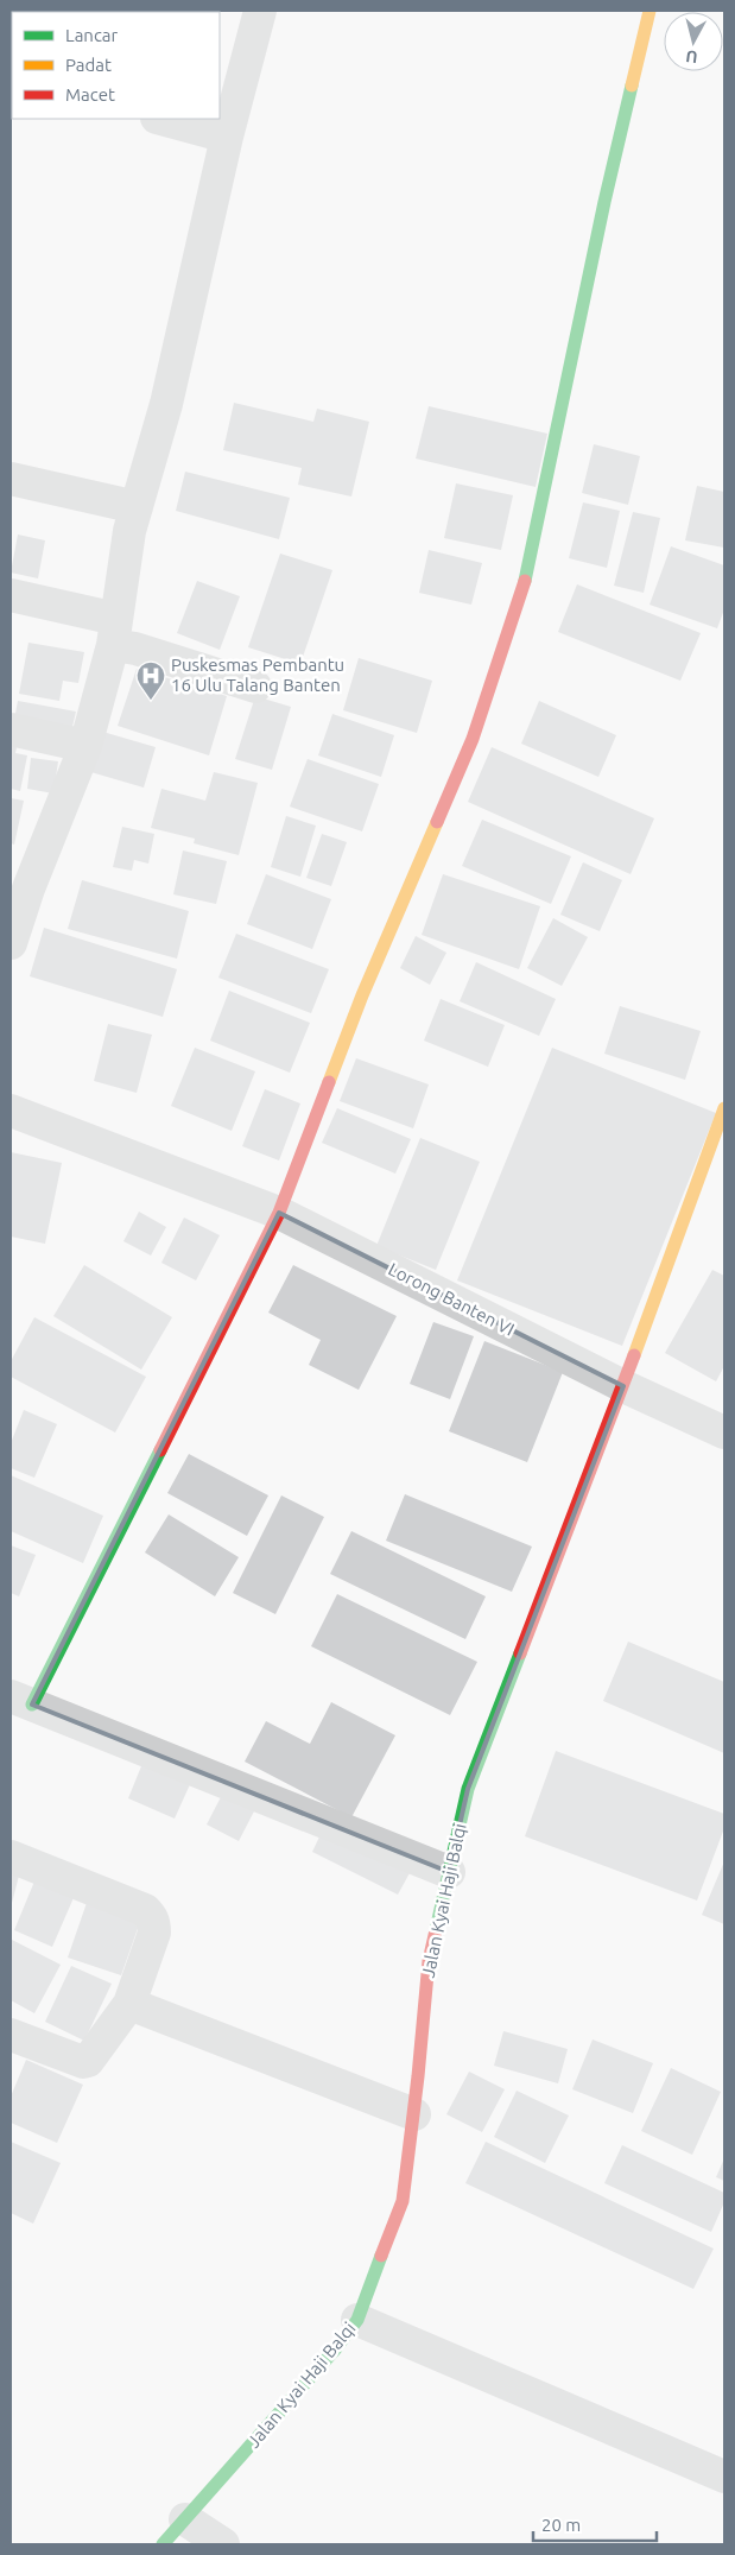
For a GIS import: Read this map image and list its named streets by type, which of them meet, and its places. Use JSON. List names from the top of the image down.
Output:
{
  "streets": {
    "street": ["Lorong Banten VI", "Jalan Kyai Haji Balqi"]
  },
  "crossings": [
    ["Lorong Banten VI", "Jalan Kyai Haji Balqi"]
  ],
  "places": {
    "hospital": ["Puskesmas Pembantu 16 Ulu Talang Banten"]
  },
  "legend": ["Lancar", "Padat", "Macet"],
  "scale_bar": "20 m",
  "north": "bottom"
}
